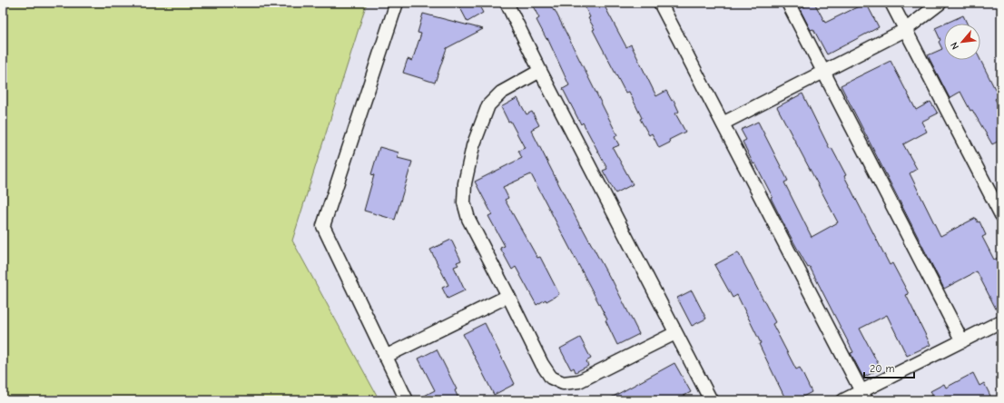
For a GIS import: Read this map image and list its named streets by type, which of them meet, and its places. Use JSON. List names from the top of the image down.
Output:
{
  "scale_bar": "20 m",
  "north": "bottom left"
}
